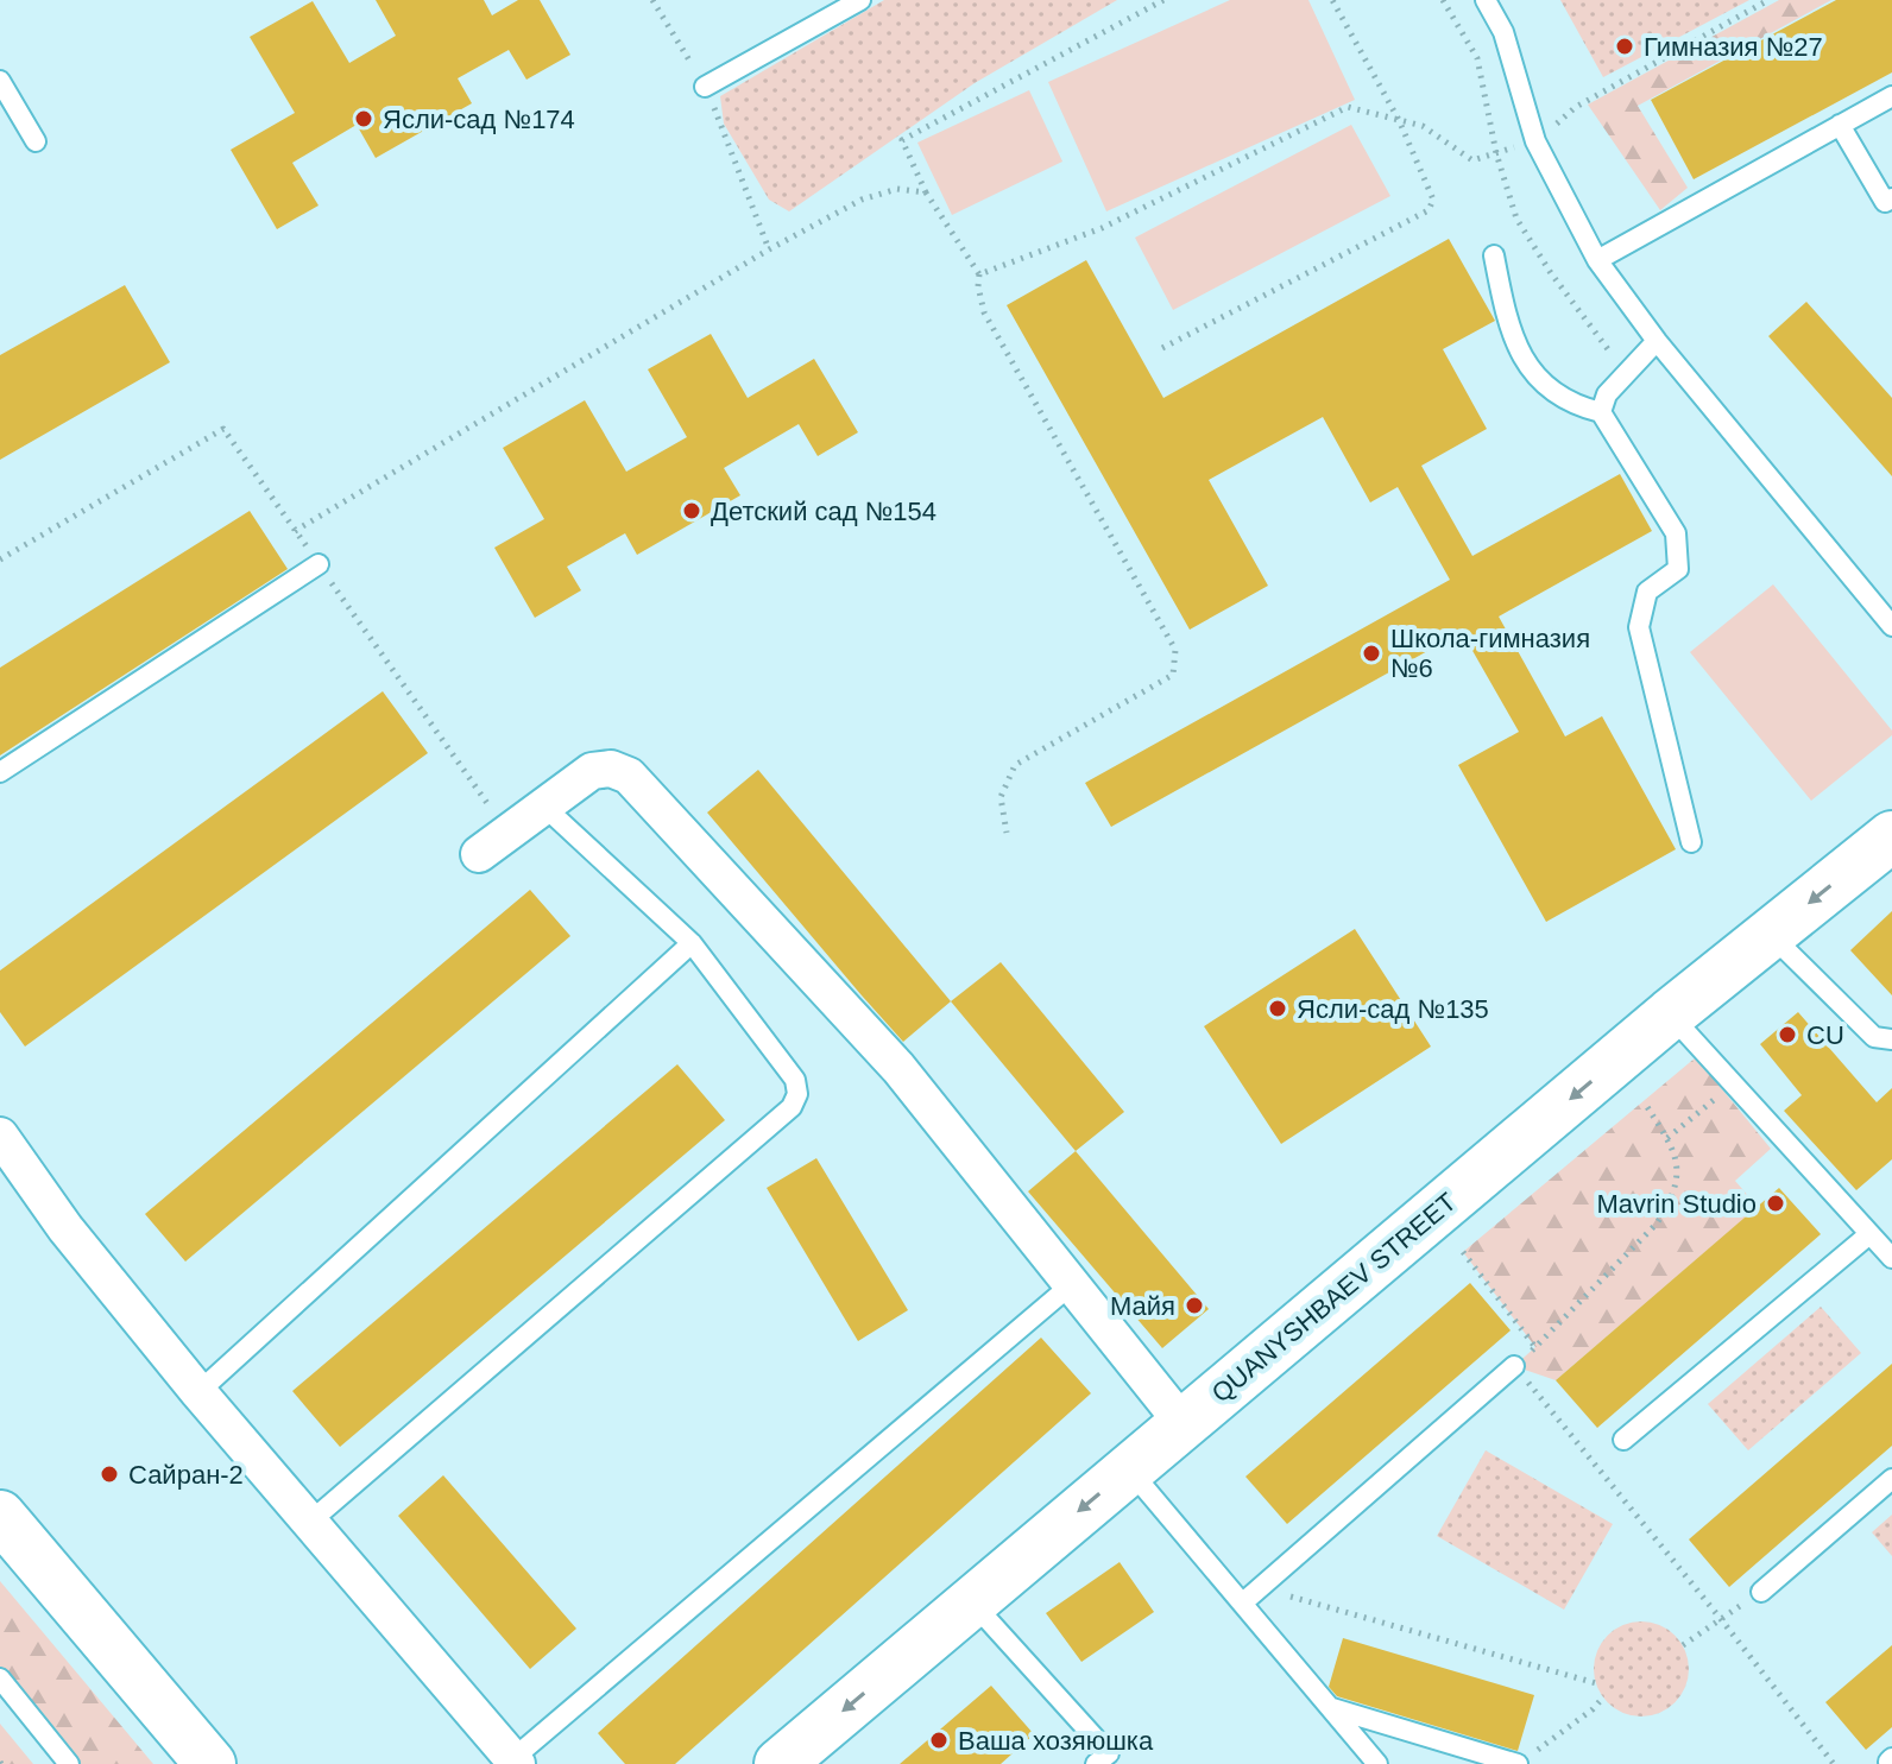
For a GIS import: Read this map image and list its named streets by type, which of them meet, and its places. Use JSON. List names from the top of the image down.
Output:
{
  "streets": {
    "street": ["QUANYSHBAEV STREET"]
  },
  "one_way": ["QUANYSHBAEV STREET"],
  "places": [
    "Гимназия №27",
    "Ясли-сад №174",
    "Детский сад №154",
    "Школа-гимназия №6",
    "Ясли-сад №135",
    "CU",
    "Mavrin Studio",
    "Майя",
    "Сайран-2",
    "Ваша хозяюшка"
  ]
}
